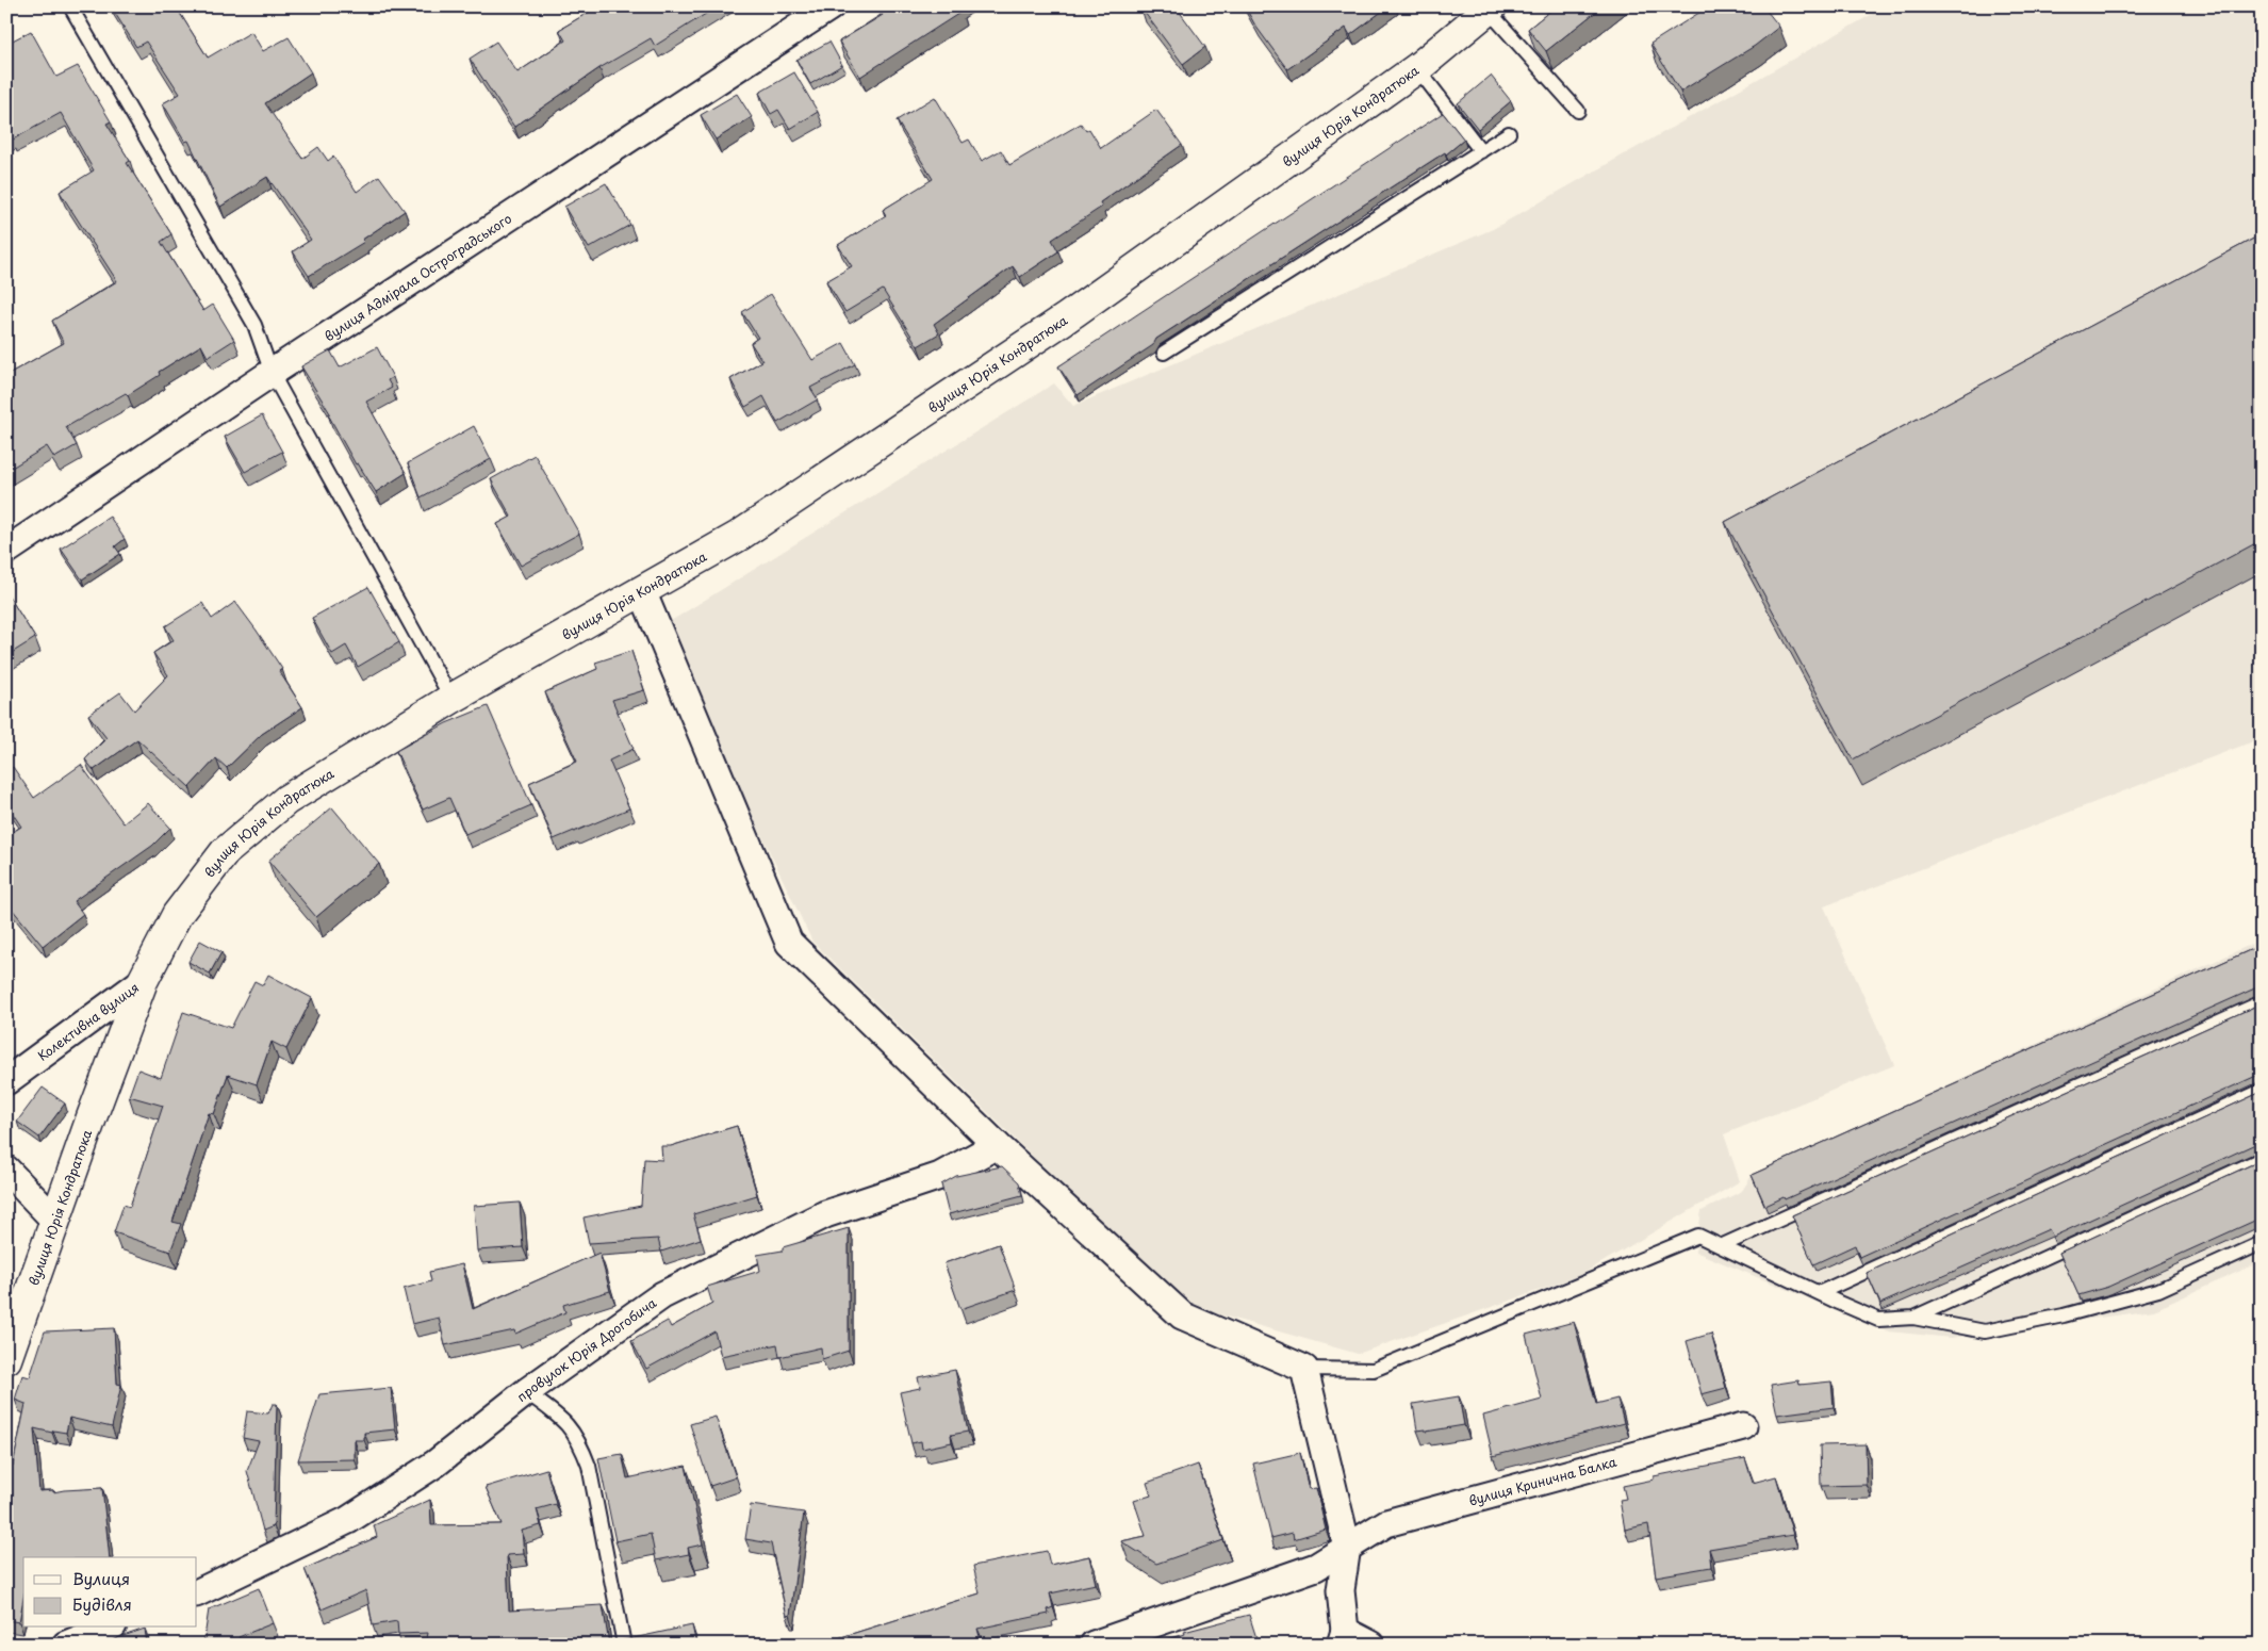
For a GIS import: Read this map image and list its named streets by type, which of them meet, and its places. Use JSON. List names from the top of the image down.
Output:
{
  "streets": {
    "street": [
      "вулиця Юрія Кондратюка",
      "вулиця Адмірала Остроградського",
      "Колективна вулиця",
      "провулок Юрія Дрогобича",
      "вулиця Кринична Балка"
    ]
  },
  "crossings": [
    ["вулиця Юрія Кондратюка", "Колективна вулиця"]
  ],
  "legend": ["Вулиця", "Будівля"]
}
